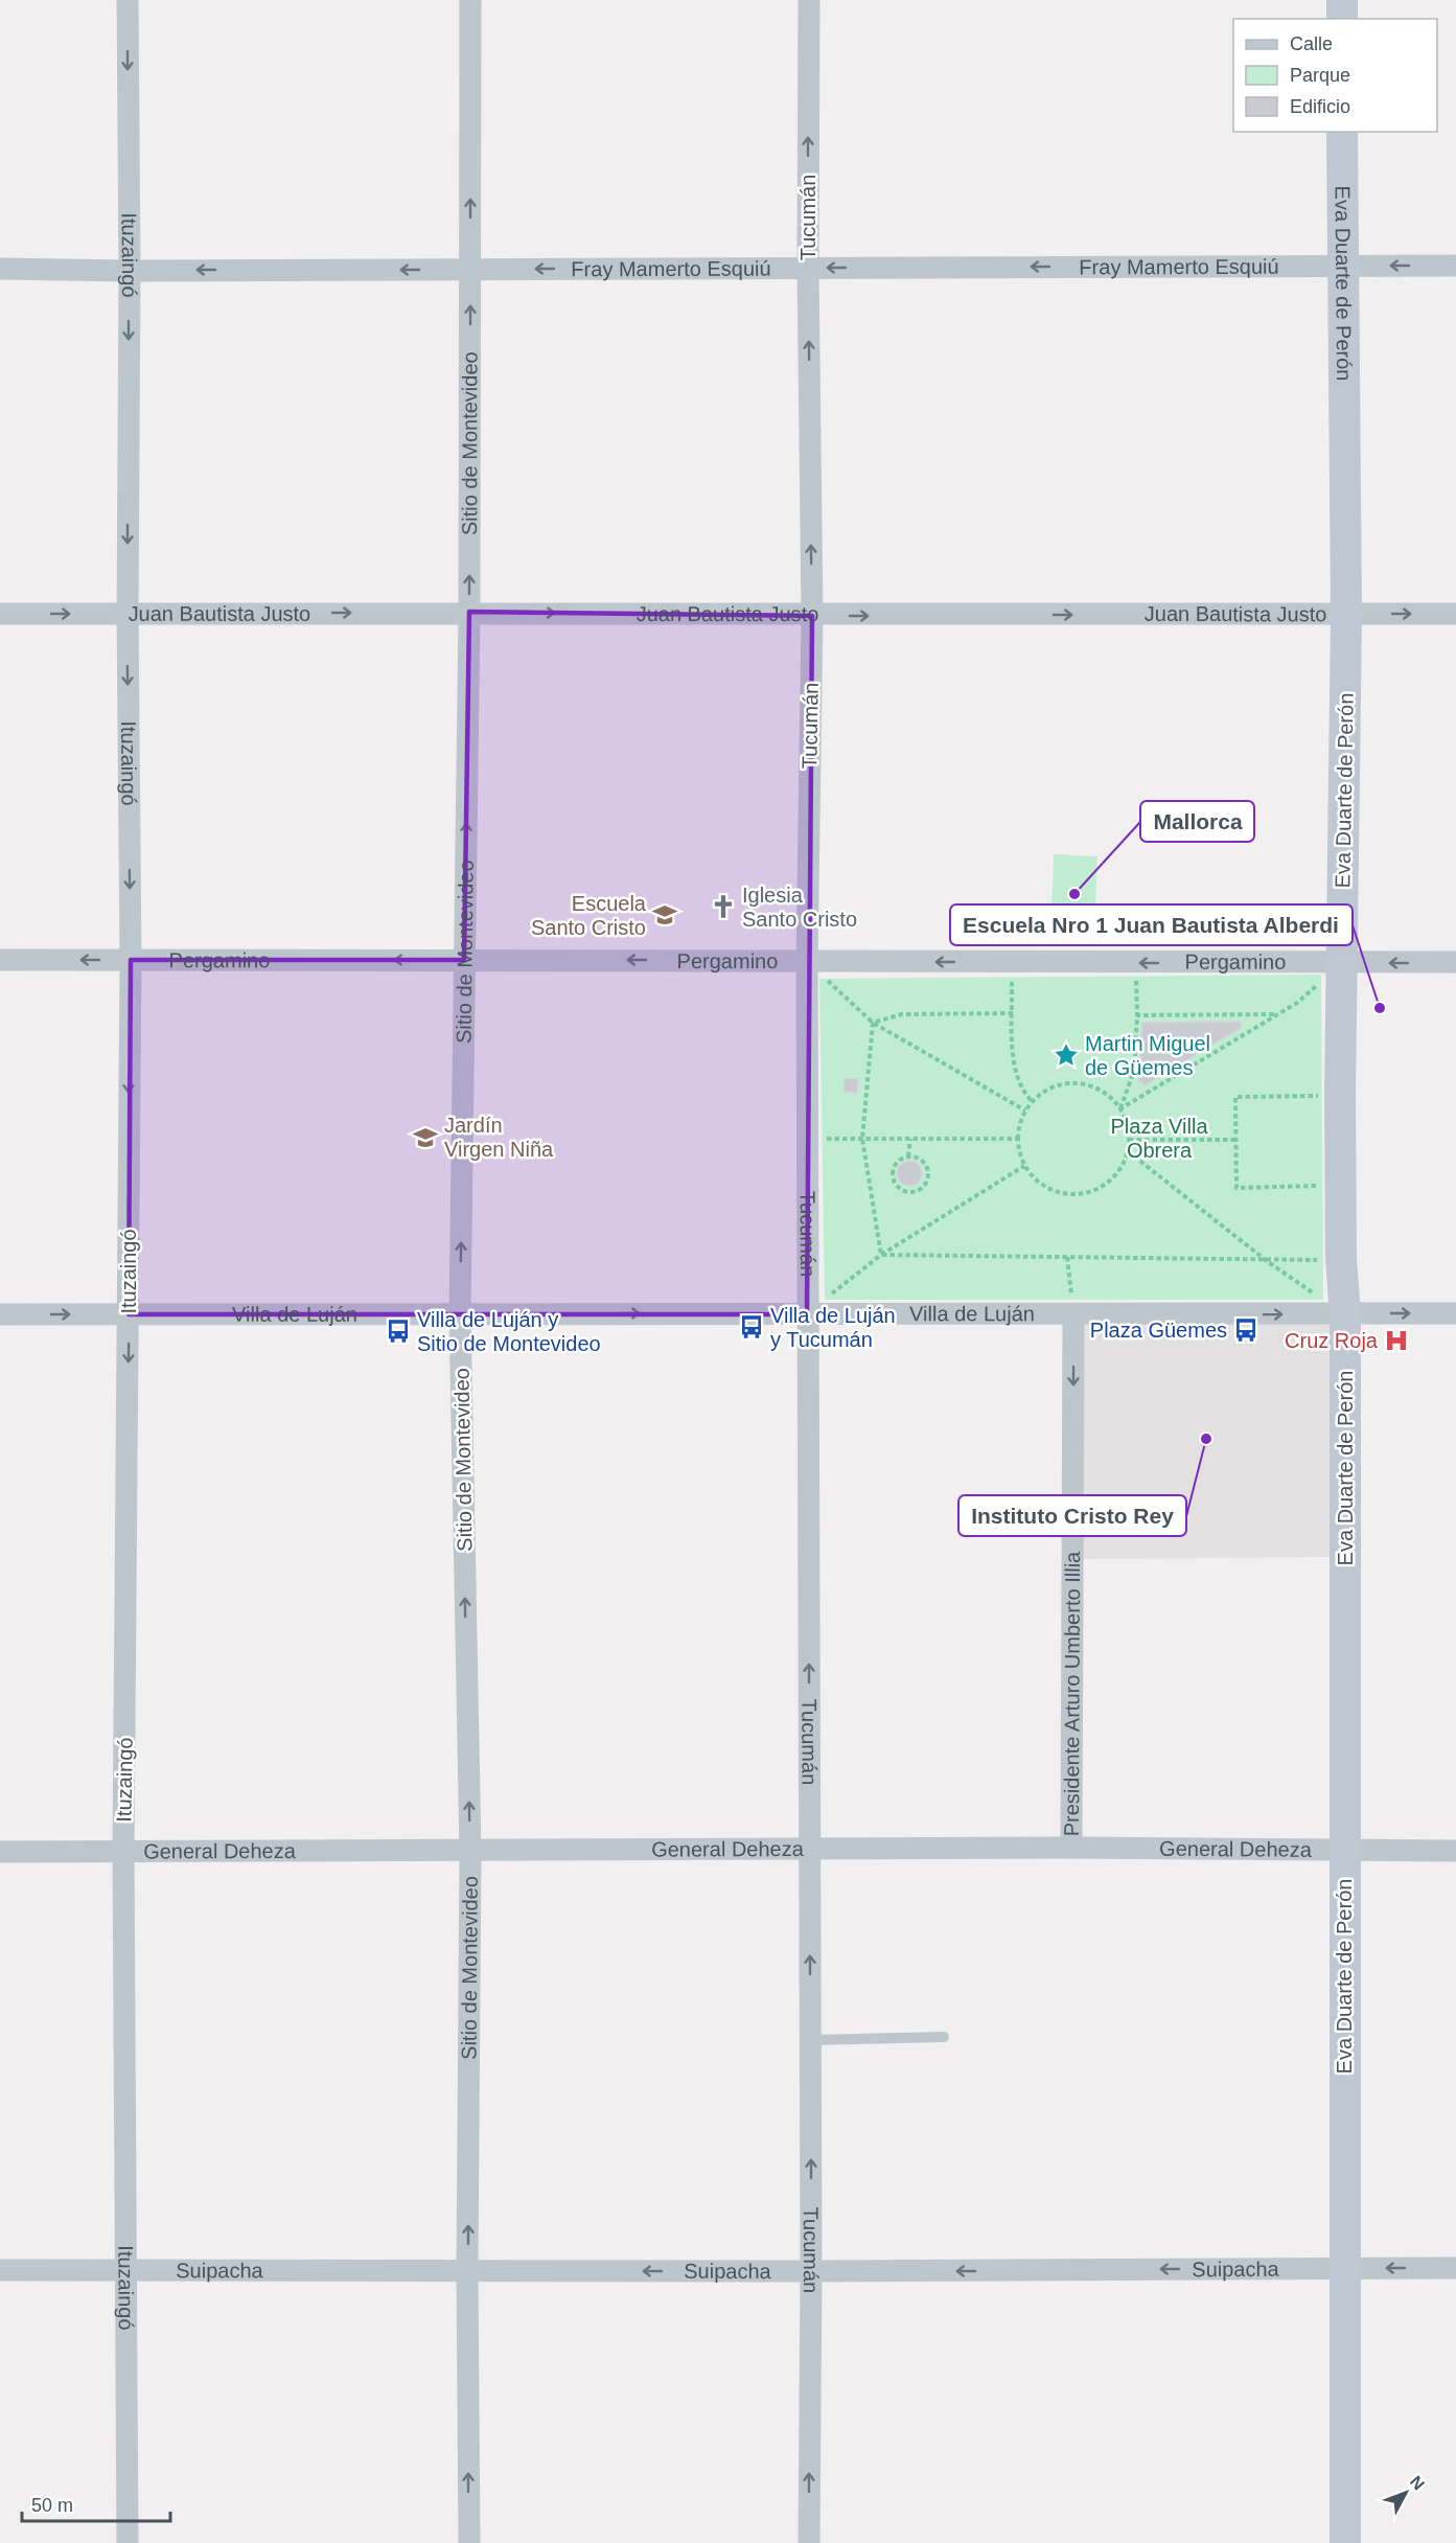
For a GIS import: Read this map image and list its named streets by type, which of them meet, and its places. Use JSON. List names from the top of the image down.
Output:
{
  "streets": {
    "main road": ["Eva Duarte de Perón"],
    "street": [
      "Tucumán",
      "Ituzaingó",
      "Fray Mamerto Esquiú",
      "Sitio de Montevideo",
      "Juan Bautista Justo",
      "Pergamino",
      "Villa de Luján",
      "Presidente Arturo Umberto Illia",
      "General Deheza",
      "Suipacha"
    ]
  },
  "crossings": [
    ["Tucumán", "Fray Mamerto Esquiú"],
    ["Tucumán", "Juan Bautista Justo"],
    ["Tucumán", "Pergamino"],
    ["Tucumán", "Villa de Luján"],
    ["Tucumán", "General Deheza"],
    ["Tucumán", "Suipacha"],
    ["Ituzaingó", "Fray Mamerto Esquiú"],
    ["Ituzaingó", "Juan Bautista Justo"],
    ["Ituzaingó", "Pergamino"],
    ["Ituzaingó", "Villa de Luján"],
    ["Ituzaingó", "General Deheza"],
    ["Ituzaingó", "Suipacha"],
    ["Fray Mamerto Esquiú", "Eva Duarte de Perón"],
    ["Fray Mamerto Esquiú", "Sitio de Montevideo"],
    ["Eva Duarte de Perón", "Juan Bautista Justo"],
    ["Eva Duarte de Perón", "Pergamino"],
    ["Eva Duarte de Perón", "Villa de Luján"],
    ["Eva Duarte de Perón", "General Deheza"],
    ["Eva Duarte de Perón", "Suipacha"],
    ["Sitio de Montevideo", "Juan Bautista Justo"],
    ["Sitio de Montevideo", "Pergamino"],
    ["Sitio de Montevideo", "Villa de Luján"],
    ["Sitio de Montevideo", "General Deheza"],
    ["Sitio de Montevideo", "Suipacha"],
    ["Villa de Luján", "Presidente Arturo Umberto Illia"],
    ["Presidente Arturo Umberto Illia", "General Deheza"]
  ],
  "one_way": [
    "Tucumán",
    "Ituzaingó",
    "Fray Mamerto Esquiú",
    "Sitio de Montevideo",
    "Juan Bautista Justo",
    "Pergamino",
    "Villa de Luján",
    "Presidente Arturo Umberto Illia",
    "Suipacha"
  ],
  "parks": ["Plaza Villa Obrera"],
  "places": {
    "other": ["Mallorca", "Escuela Nro 1 Juan Bautista Alberdi", "Instituto Cristo Rey"],
    "church": ["Iglesia Santo Cristo"],
    "school or university": ["Escuela Santo Cristo", "Jardín Virgen Niña"],
    "place": ["Martin Miguel de Güemes"],
    "bus stop": ["Villa de Luján y Tucumán", "Plaza Güemes", "Villa de Luján y Sitio de Montevideo"],
    "hospital": ["Cruz Roja"]
  },
  "legend": ["Calle", "Parque", "Edificio"],
  "scale_bar": "50 m",
  "north": "top right"
}
